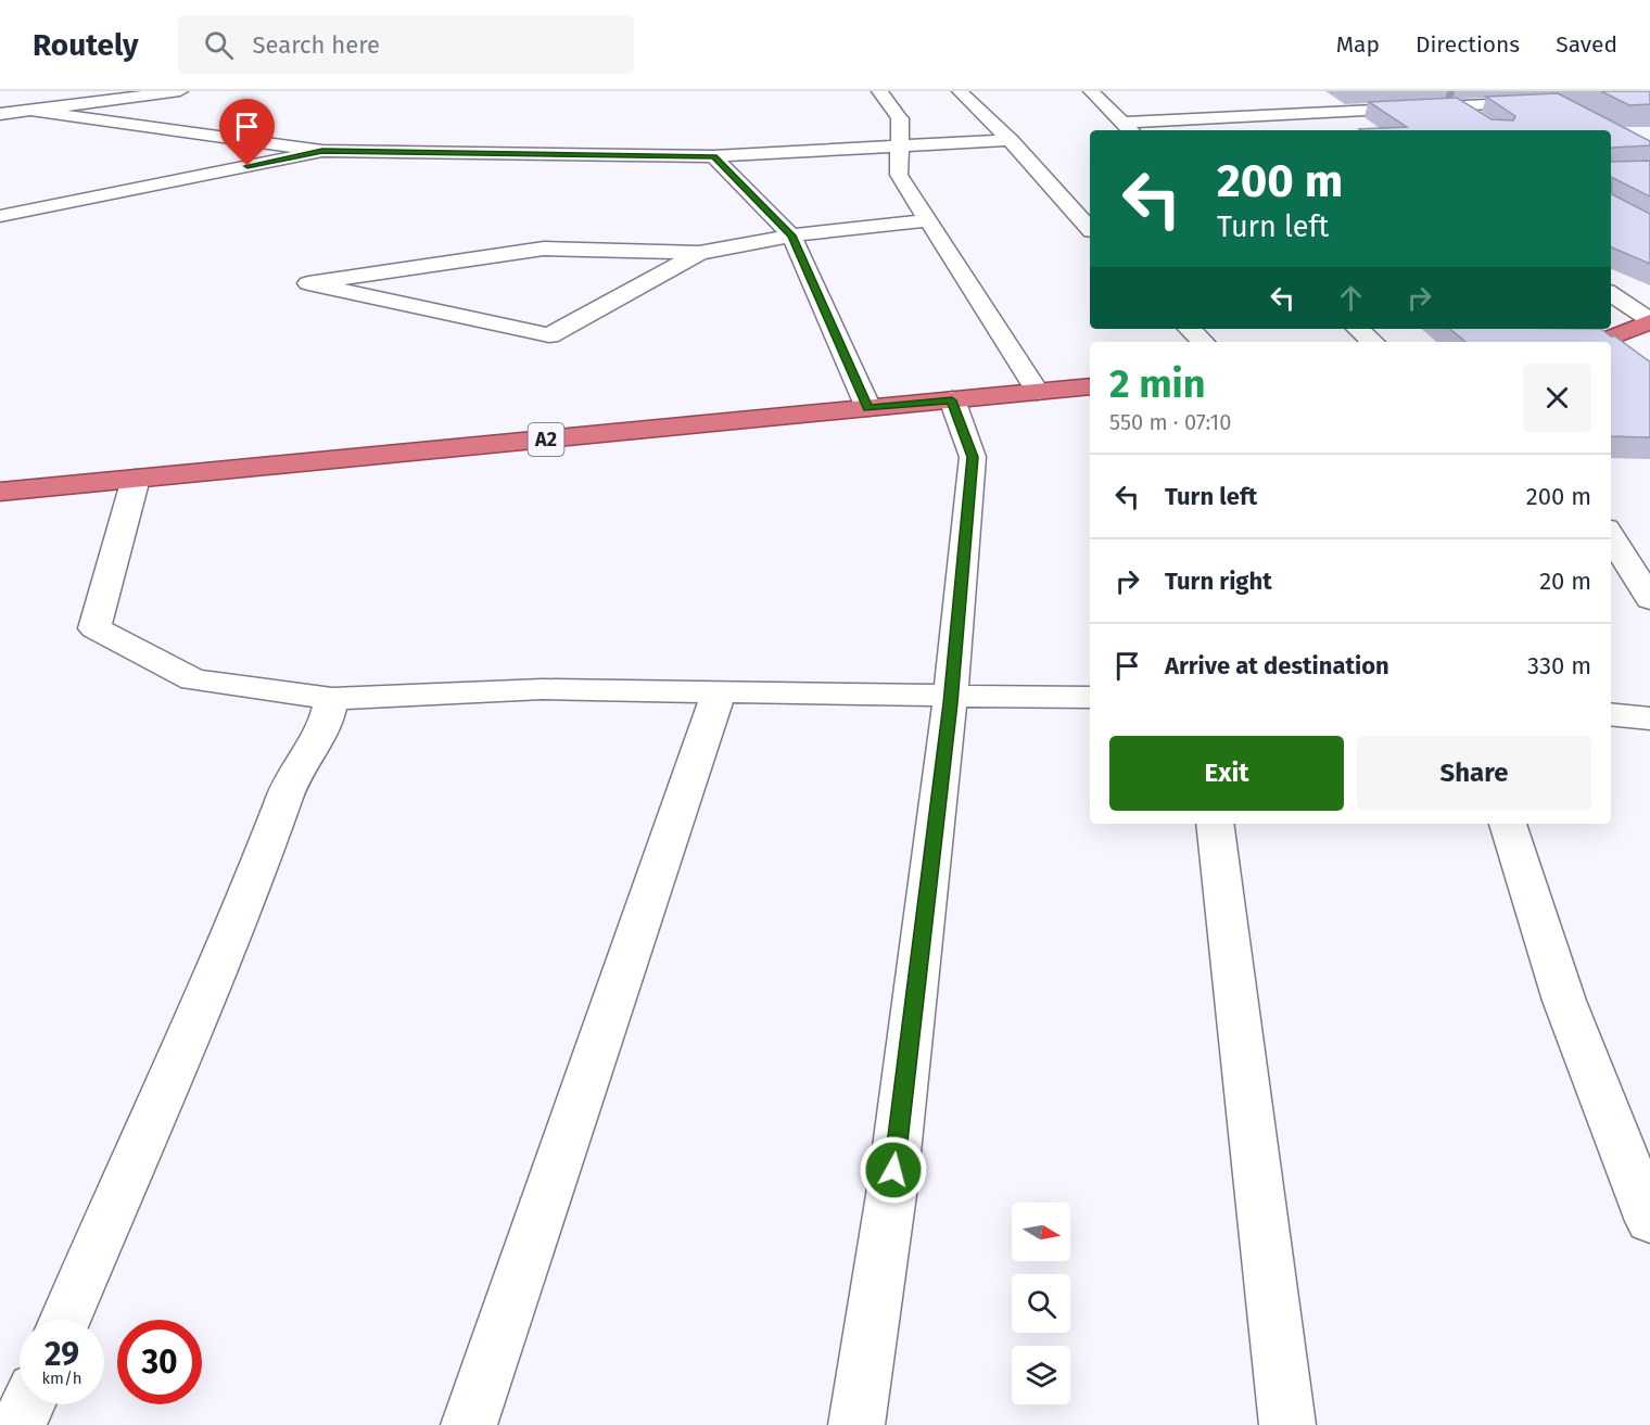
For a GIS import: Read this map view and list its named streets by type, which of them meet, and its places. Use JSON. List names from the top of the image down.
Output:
{
  "streets": {
    "highway": ["A2"]
  },
  "north": "right",
  "page": {
    "header": "Routely",
    "search": "Search here",
    "nav": ["Map", "Directions", "Saved"],
    "turn": ["200 m", "Turn left"],
    "heading": ["2 min", "550 m · 07:10"],
    "list": [
      {
        "name": "Turn left",
        "value": "200 m"
      },
      {
        "name": "Turn right",
        "value": "20 m"
      },
      {
        "name": "Arrive at destination",
        "value": "330 m"
      }
    ],
    "buttons": ["Exit", "Share"],
    "speed": "29 km/h",
    "limit": "30"
  }
}
